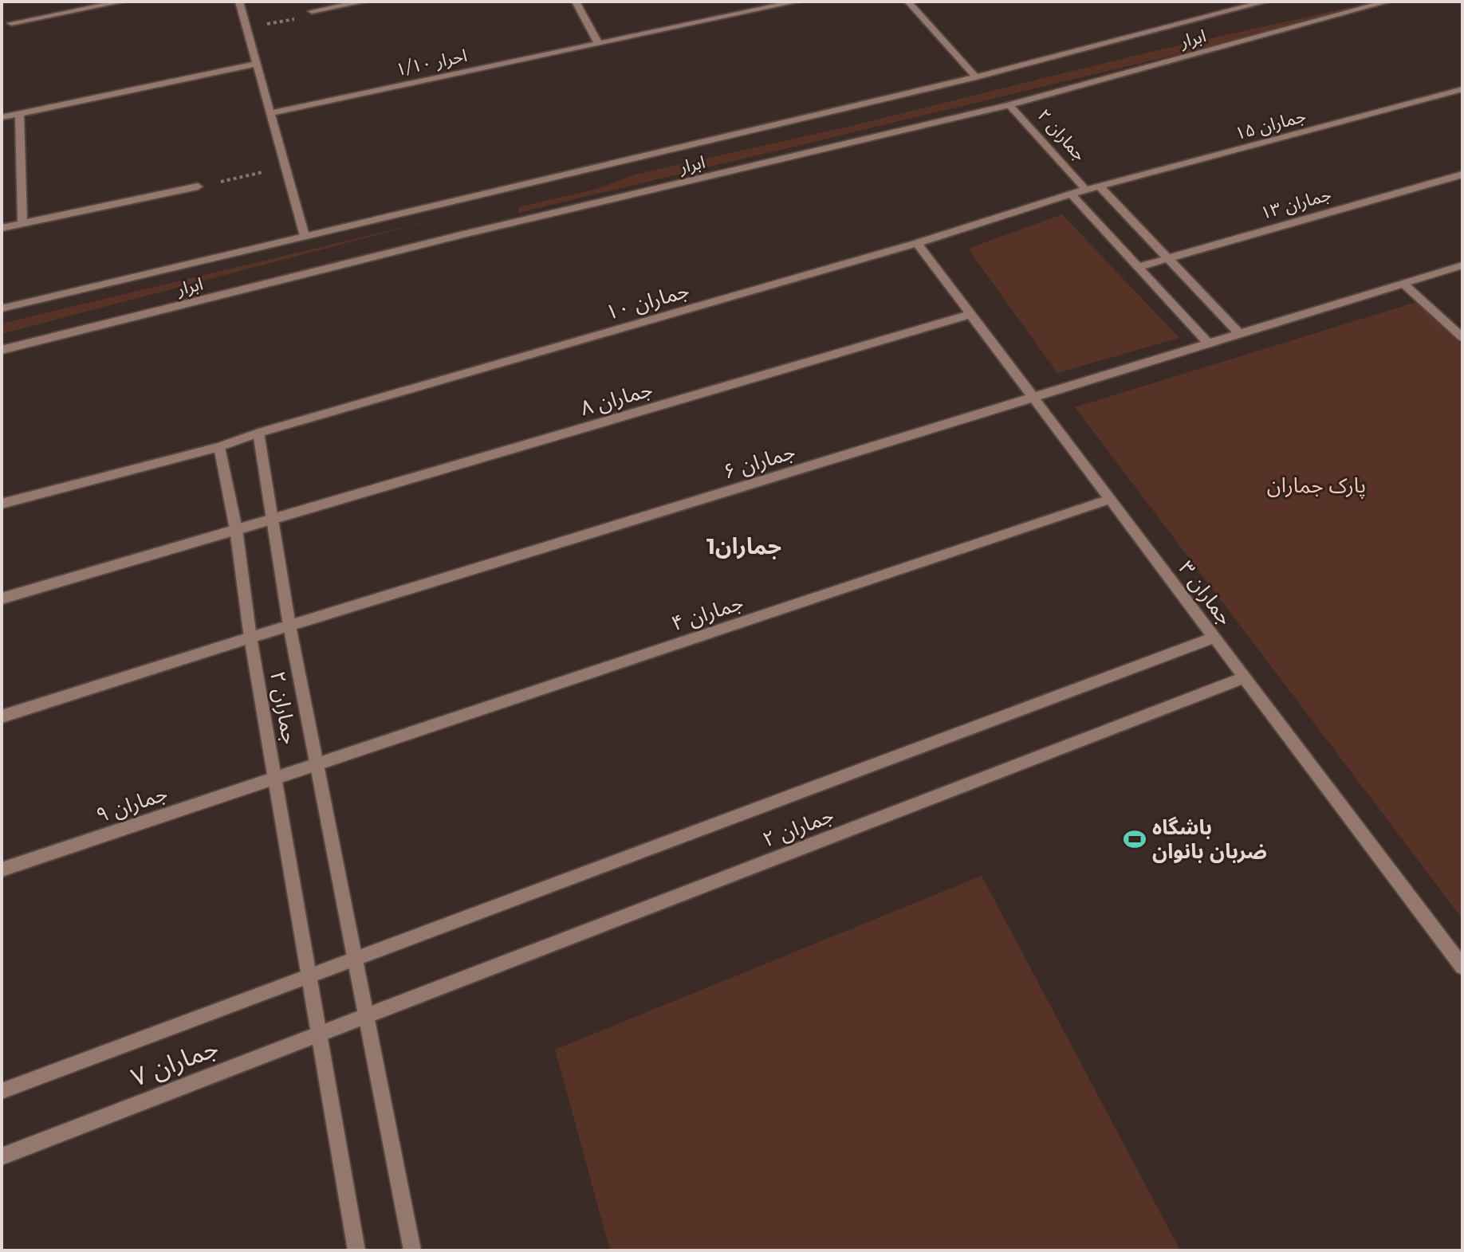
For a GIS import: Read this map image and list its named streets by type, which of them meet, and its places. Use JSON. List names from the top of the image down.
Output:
{
  "streets": {
    "street": [
      "ابرار",
      "۱/۱۰ احرار",
      "جماران ۱۵",
      "جماران ۲",
      "جماران ۱۳",
      "جماران ۱۰",
      "جماران ۸",
      "جماران ۶",
      "جماران ۳",
      "جماران ۴",
      "جماران ۹",
      "جماران ۷"
    ]
  },
  "crossings": [
    ["ابرار", "جماران ۲"],
    ["جماران ۱۵", "جماران ۲"],
    ["جماران ۱۵", "جماران ۱۰"],
    ["جماران ۲", "جماران ۱۰"],
    ["جماران ۲", "جماران ۸"],
    ["جماران ۲", "جماران ۶"],
    ["جماران ۲", "جماران ۳"],
    ["جماران ۲", "جماران ۴"],
    ["جماران ۲", "جماران ۹"],
    ["جماران ۲", "جماران ۷"],
    ["جماران ۱۰", "جماران ۳"],
    ["جماران ۸", "جماران ۳"],
    ["جماران ۶", "جماران ۳"],
    ["جماران ۳", "جماران ۴"],
    ["جماران ۴", "جماران ۹"]
  ],
  "districts": ["جماران1"],
  "parks": ["پارک جماران"],
  "places": {
    "sports": ["باشگاه ضربان بانوان"]
  }
}
